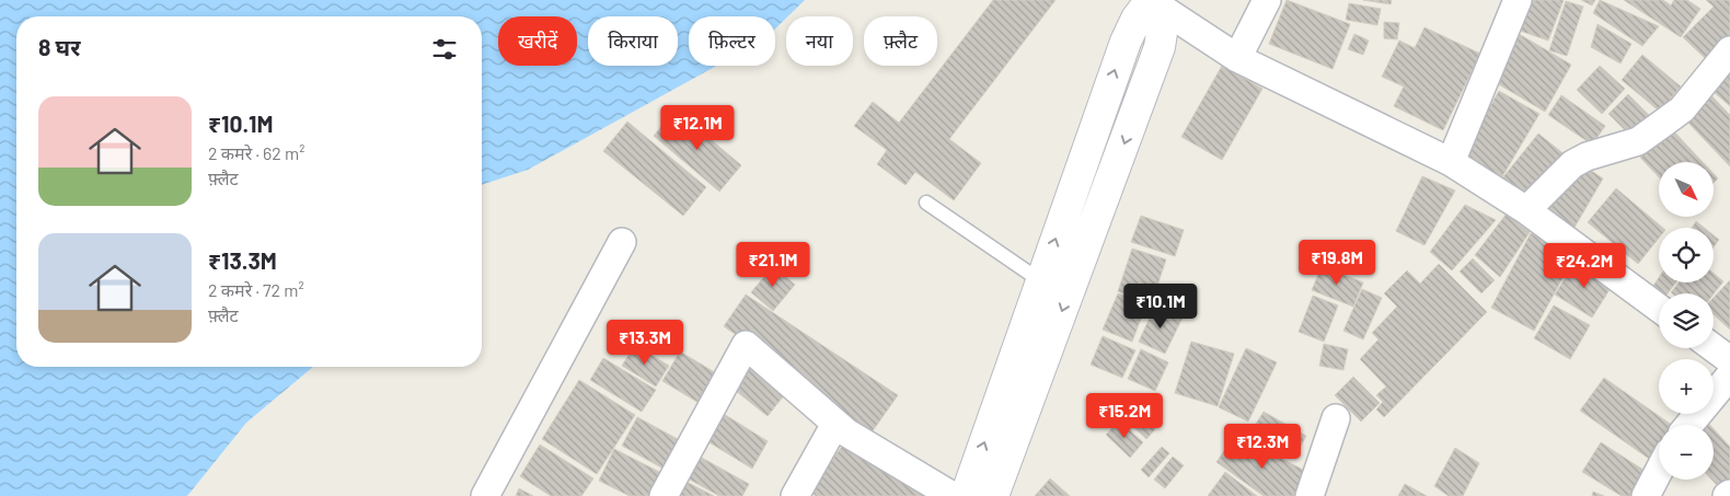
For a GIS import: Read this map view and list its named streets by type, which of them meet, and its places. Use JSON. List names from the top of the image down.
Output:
{
  "north": "bottom right",
  "page": {
    "chip": [
      "खरीदें",
      "किराया",
      "फ़िल्टर",
      "नया",
      "फ़्लैट"
    ],
    "heading": "8 घर",
    "list": [
      {
        "name": "₹10.1M",
        "note": "2 कमरे · 62 m² · फ़्लैट"
      },
      {
        "name": "₹13.3M",
        "note": "2 कमरे · 72 m² · फ़्लैट"
      }
    ],
    "price": [
      "₹12.1M",
      "₹19.8M",
      "₹21.1M",
      "₹24.2M",
      "₹10.1M",
      "₹13.3M",
      "₹15.2M",
      "₹12.3M"
    ],
    "map_buttons": ["+", "−"]
  }
}
